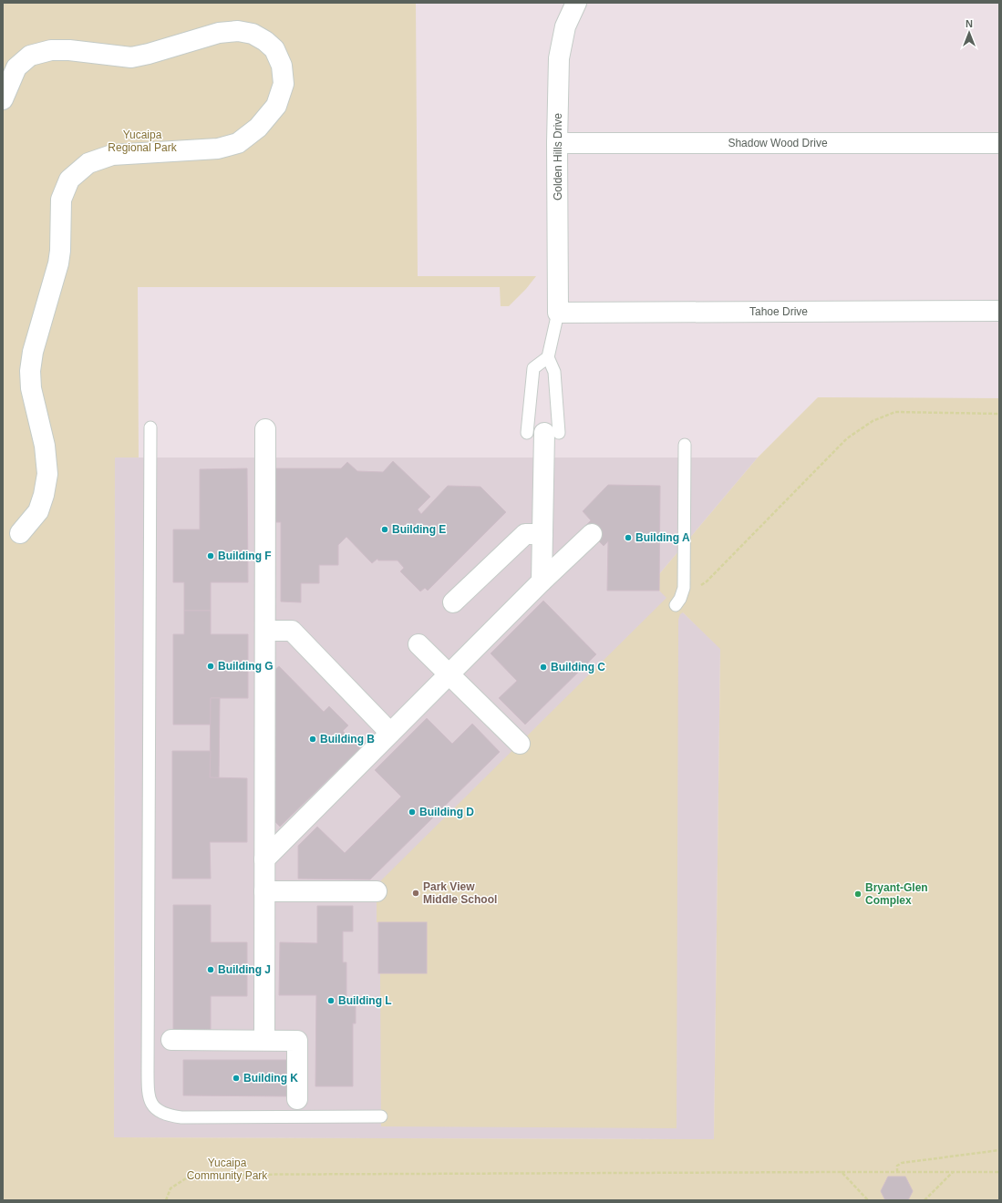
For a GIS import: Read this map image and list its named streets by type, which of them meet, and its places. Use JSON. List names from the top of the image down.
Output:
{
  "streets": {
    "street": ["Shadow Wood Drive", "Golden Hills Drive", "Tahoe Drive"]
  },
  "crossings": [
    ["Shadow Wood Drive", "Golden Hills Drive"],
    ["Golden Hills Drive", "Tahoe Drive"]
  ],
  "parks": ["Yucaipa Regional Park", "Yucaipa Community Park"],
  "places": [
    "Building E",
    "Building A",
    "Building F",
    "Building G",
    "Building C",
    "Building B",
    "Building D",
    "Park View Middle School",
    "Bryant-Glen Complex",
    "Building J",
    "Building L",
    "Building K"
  ],
  "north": "top"
}
